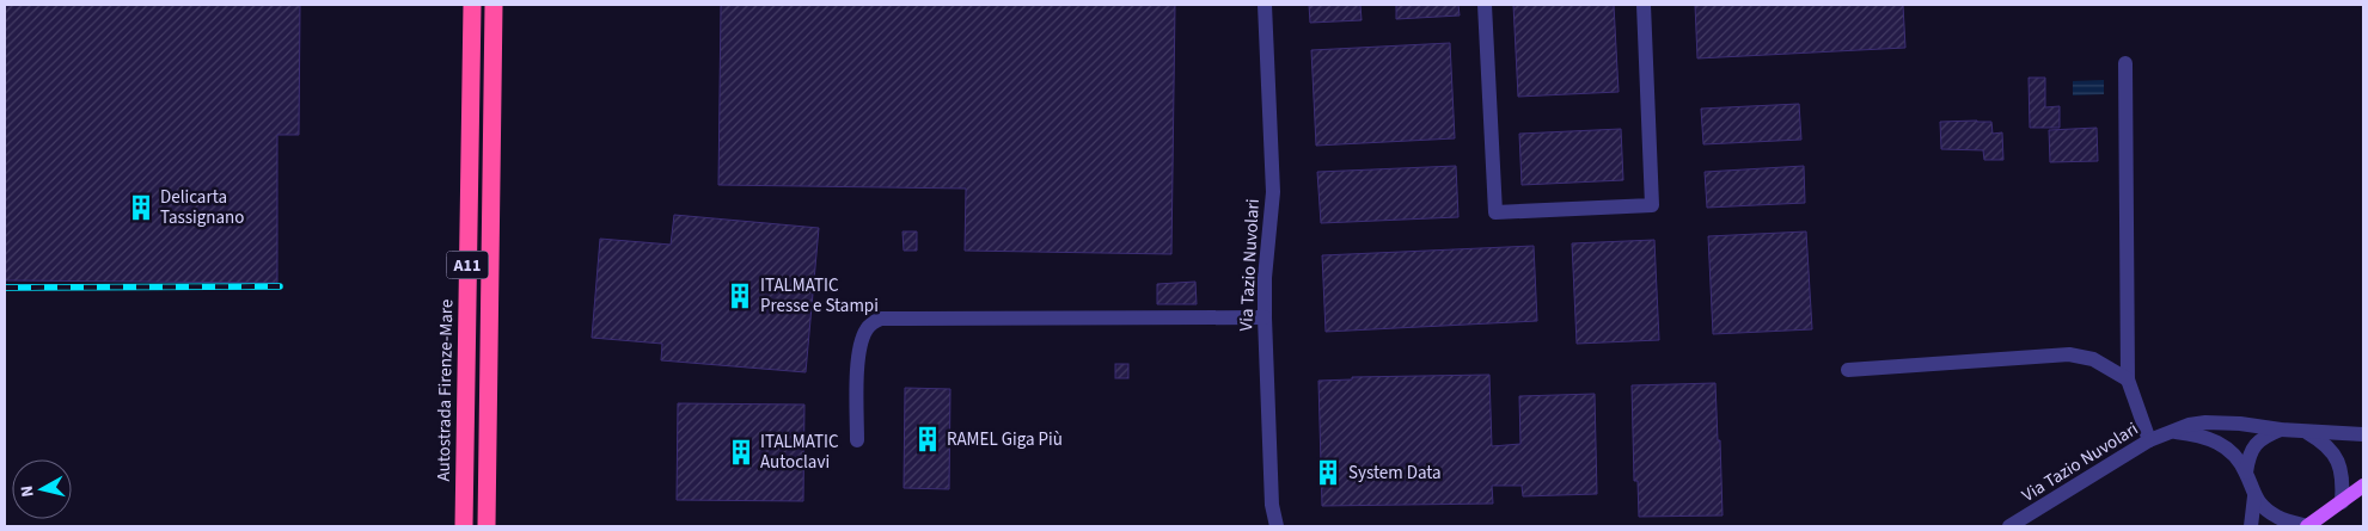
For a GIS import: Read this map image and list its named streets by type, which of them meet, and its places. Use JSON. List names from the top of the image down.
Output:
{
  "streets": {
    "highway": ["A11", "Autostrada Firenze-Mare"],
    "street": ["Via Tazio Nuvolari"]
  },
  "places": {
    "building": [
      "Delicarta Tassignano",
      "ITALMATIC Presse e Stampi",
      "RAMEL Giga Più",
      "ITALMATIC Autoclavi",
      "System Data"
    ]
  },
  "north": "left"
}
